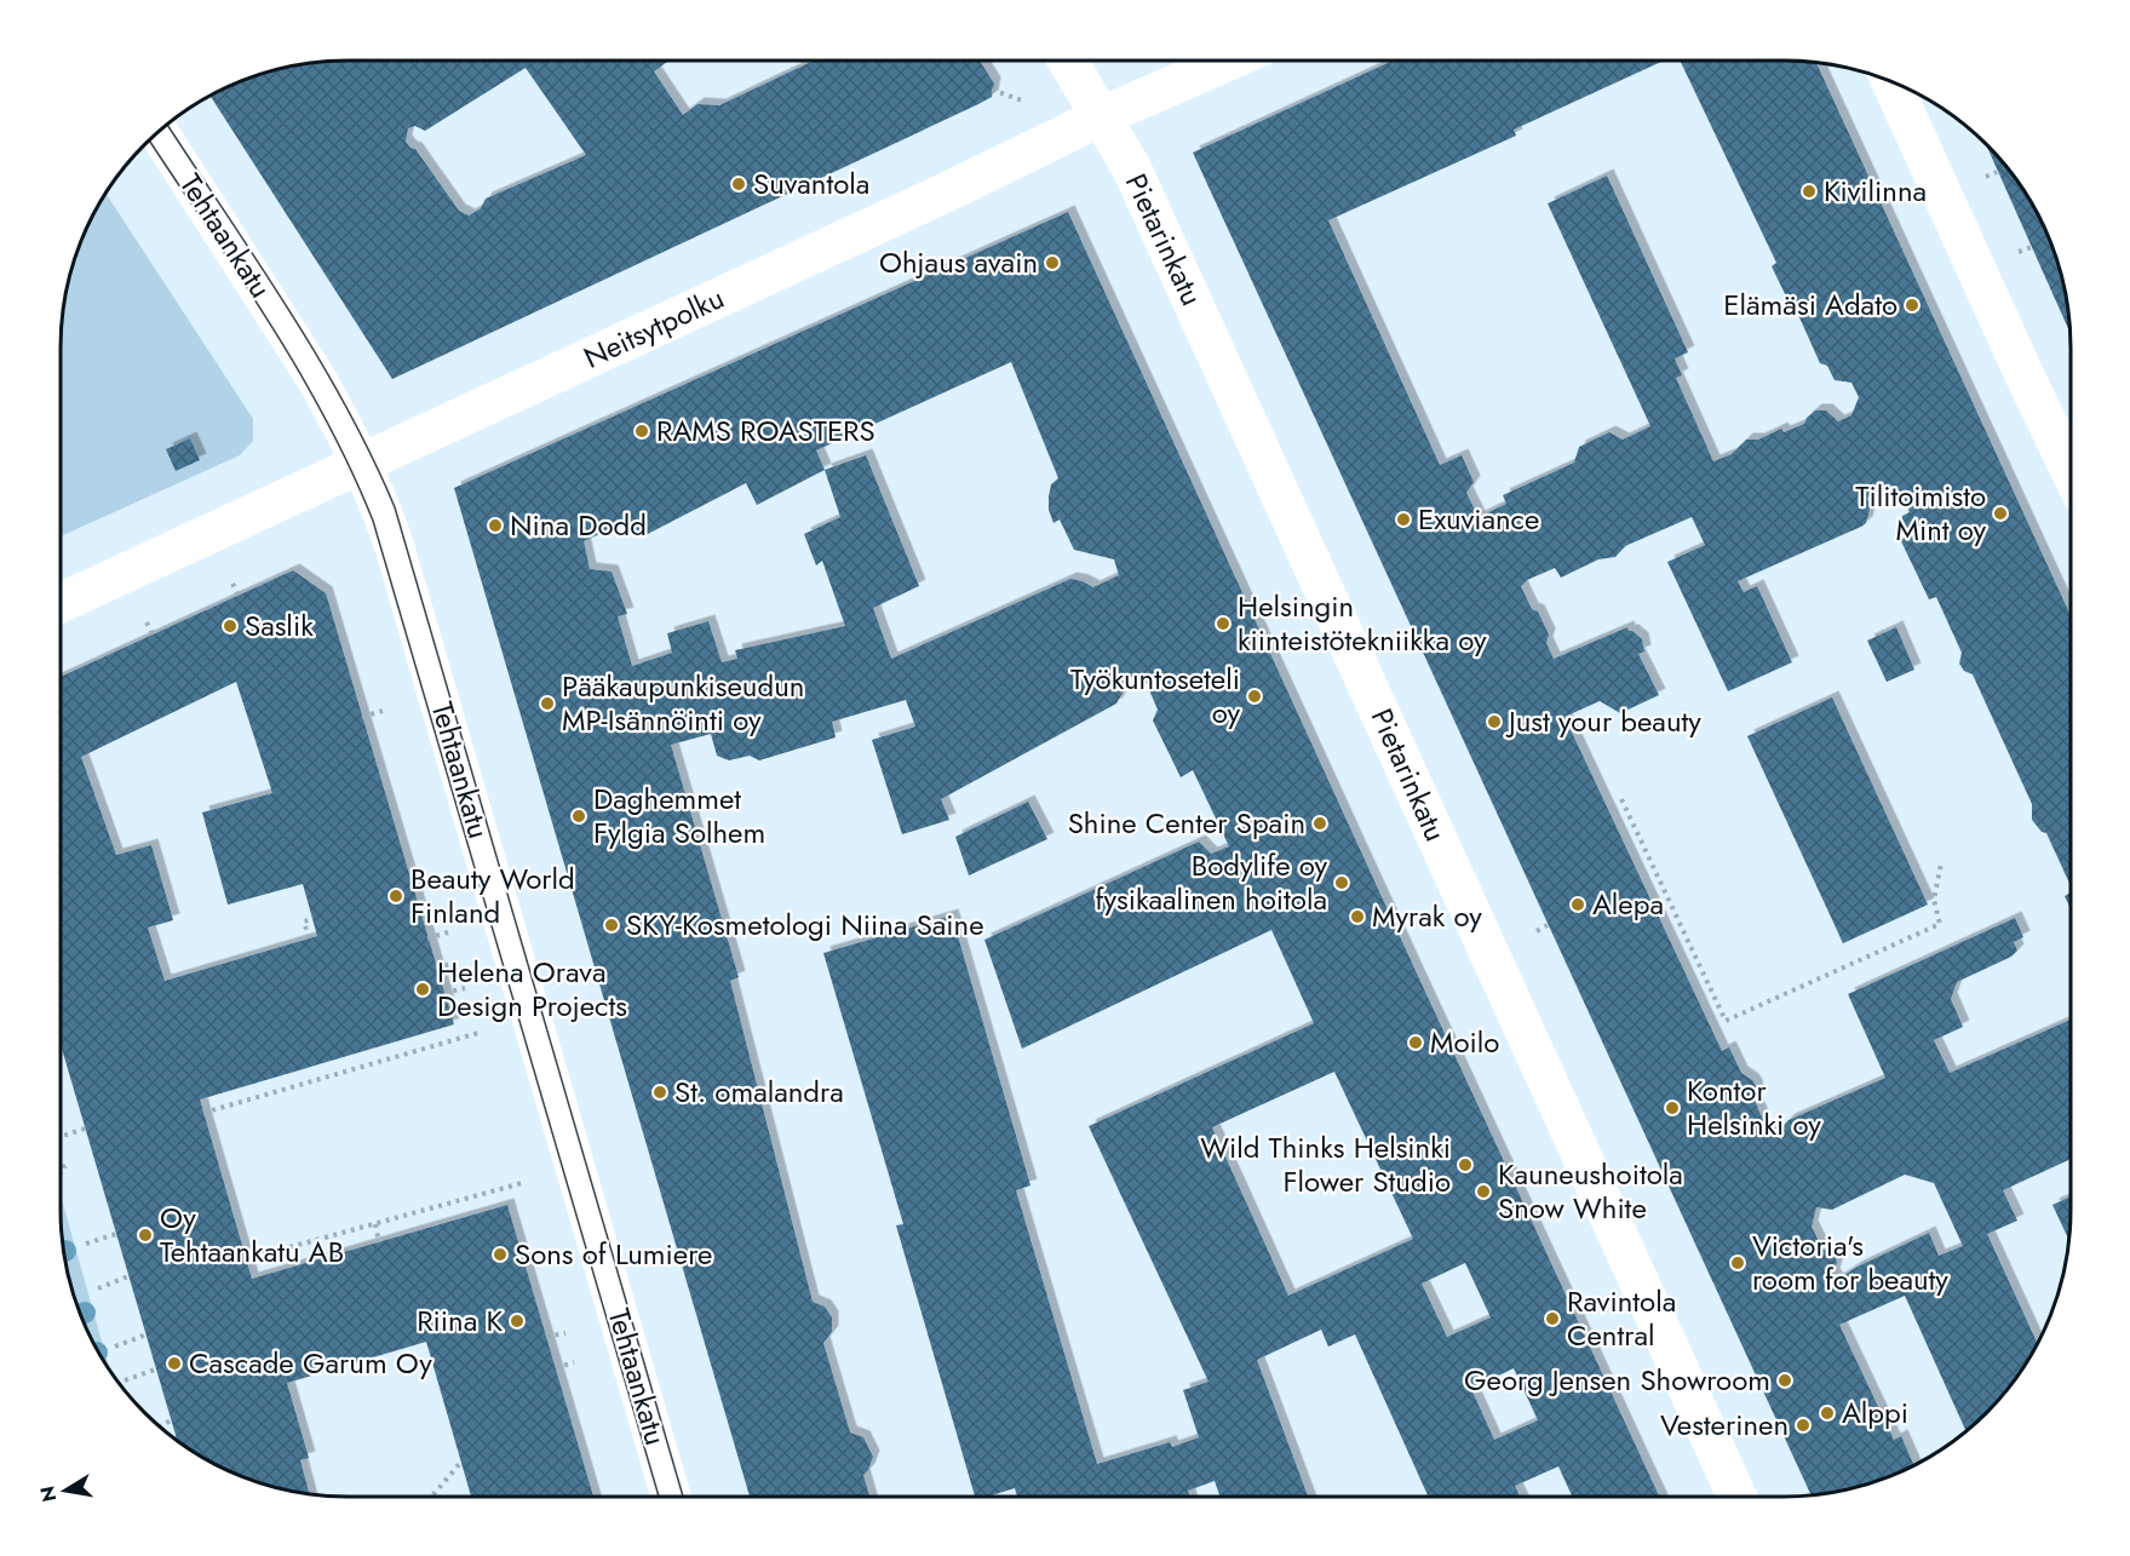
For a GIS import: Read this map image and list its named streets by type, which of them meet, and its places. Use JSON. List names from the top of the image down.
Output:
{
  "streets": {
    "street": ["Tehtaankatu", "Pietarinkatu", "Neitsytpolku"]
  },
  "crossings": [
    ["Tehtaankatu", "Neitsytpolku"],
    ["Pietarinkatu", "Neitsytpolku"]
  ],
  "places": [
    "Suvantola",
    "Kivilinna",
    "Ohjaus avain",
    "Elämäsi Adato",
    "RAMS ROASTERS",
    "Tilitoimisto Mint oy",
    "Exuviance",
    "Nina Dodd",
    "Helsingin kiinteistötekniikka oy",
    "Saslik",
    "Työkuntoseteli oy",
    "Pääkaupunkiseudun MP-Isännöinti oy",
    "Just your beauty",
    "Daghemmet Fylgia Solhem",
    "Shine Center Spain",
    "Bodylife oy fysikaalinen hoitola",
    "Beauty World Finland",
    "Alepa",
    "Myrak oy",
    "SKY-Kosmetologi Niina Saine",
    "Helena Orava Design Projects",
    "Moilo",
    "St. omalandra",
    "Kontor Helsinki oy",
    "Wild Thinks Helsinki Flower Studio",
    "Kauneushoitola Snow White",
    "Oy Tehtaankatu AB",
    "Sons of Lumiere",
    "Victoria's room for beauty",
    "Ravintola Central",
    "Riina K",
    "Cascade Garum Oy",
    "Georg Jensen Showroom",
    "Alppi",
    "Vesterinen"
  ],
  "north": "left"
}
